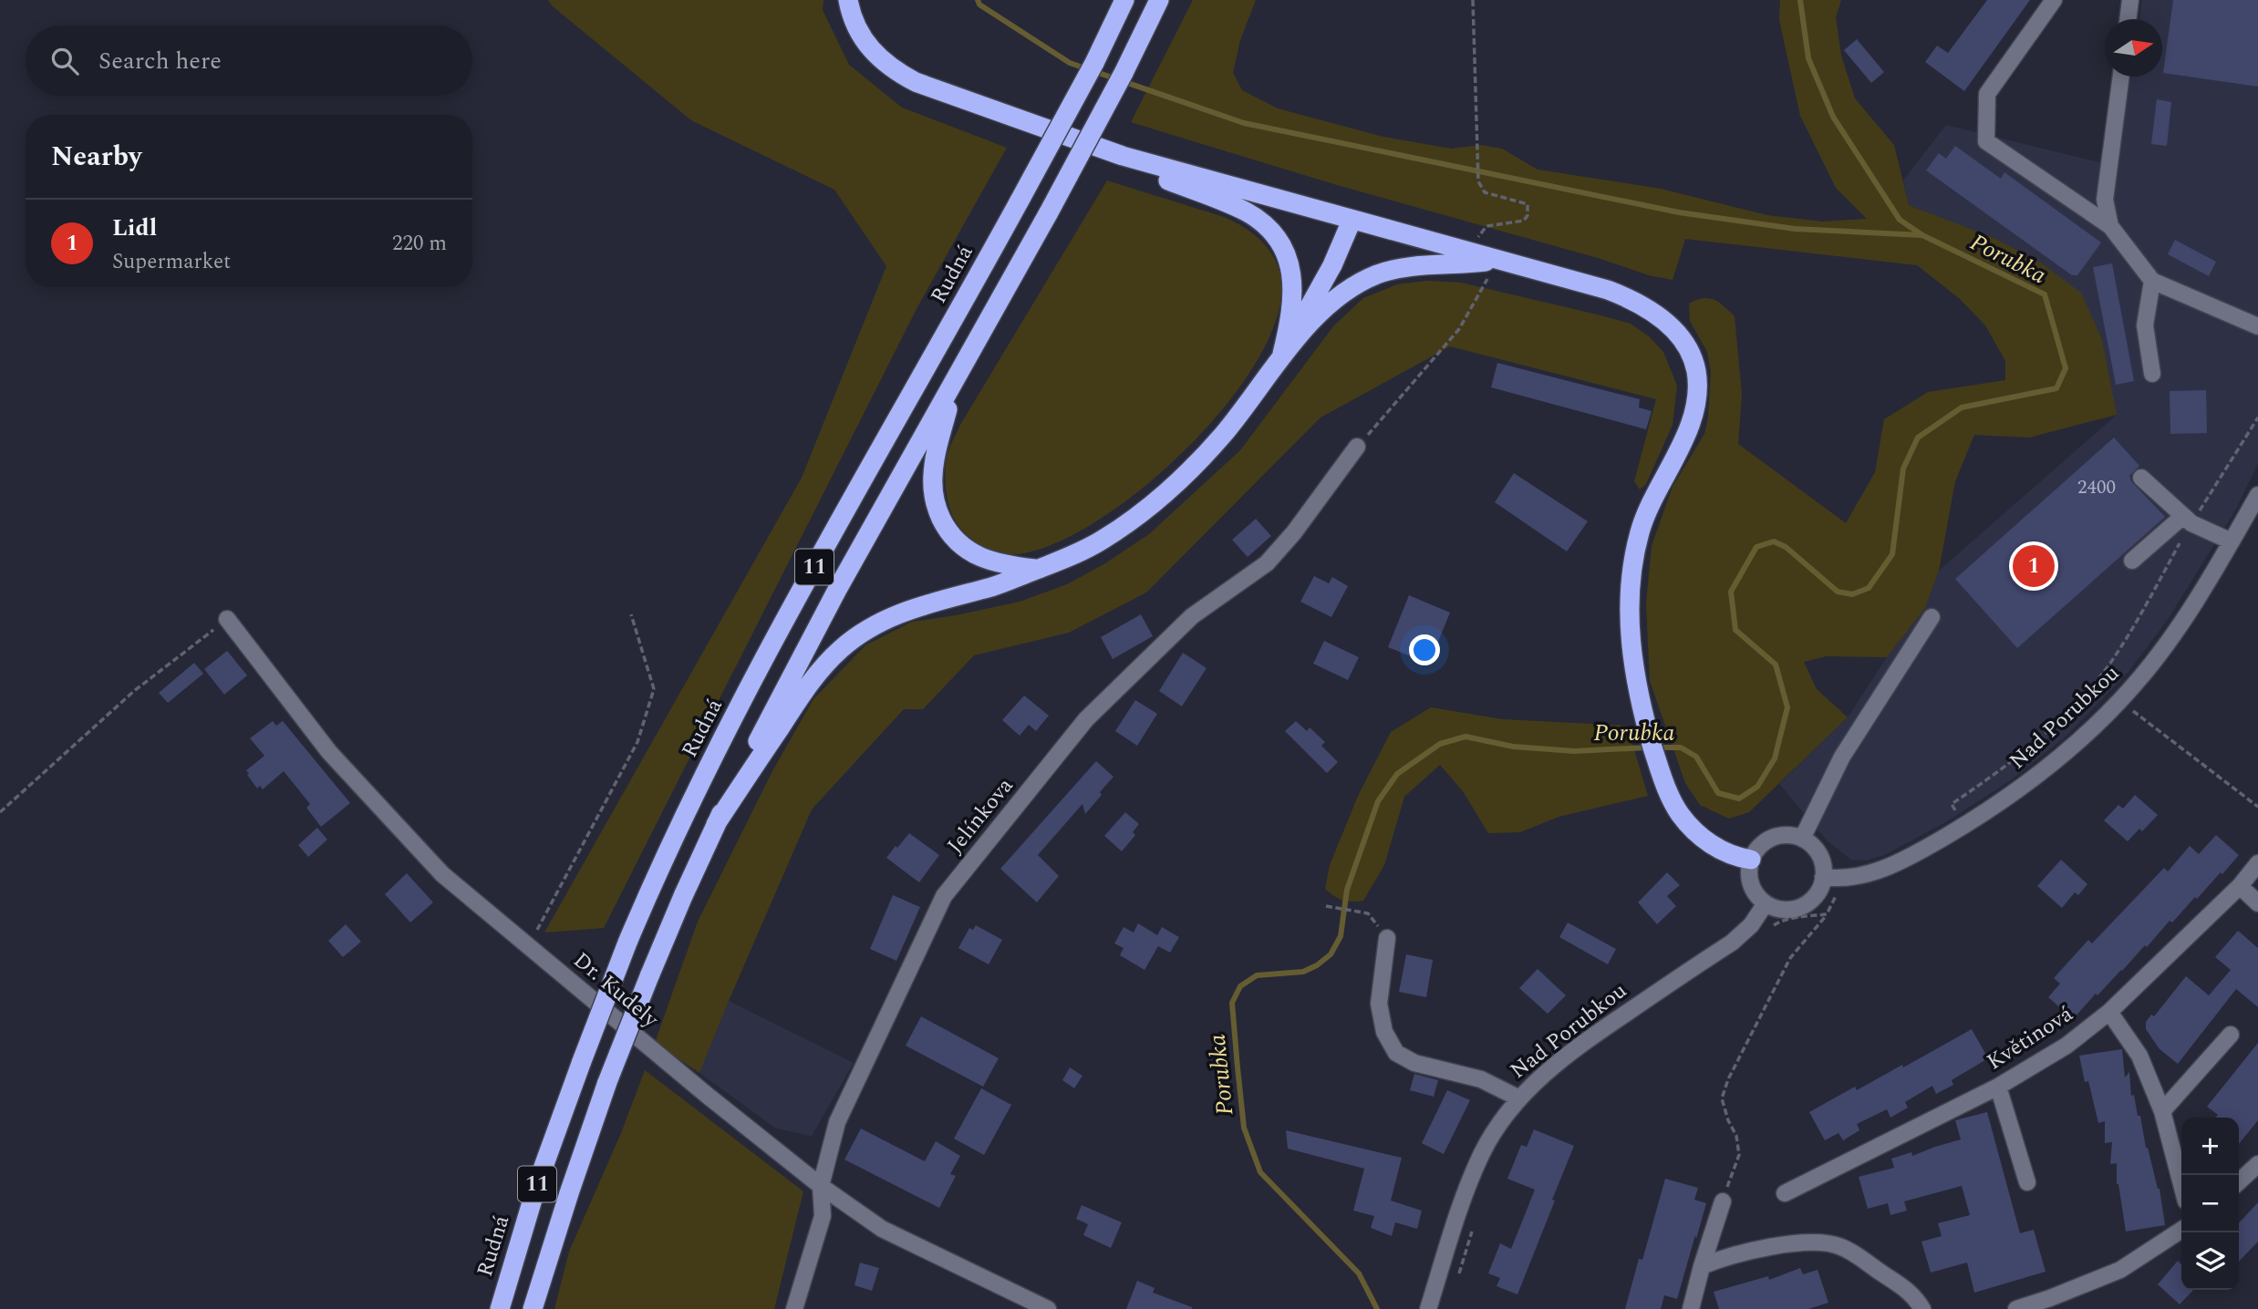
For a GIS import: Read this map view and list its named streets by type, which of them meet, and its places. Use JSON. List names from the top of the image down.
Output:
{
  "streets": {
    "highway": ["Rudná", "11"],
    "street": [
      "Nad Porubkou",
      "Jelínkova",
      "Dr. Kudely",
      "Květinová"
    ]
  },
  "crossings": [
    ["Jelínkova", "Dr. Kudely"]
  ],
  "water": ["Porubka"],
  "house_numbers": ["2400"],
  "north": "right",
  "page": {
    "search": "Search here",
    "heading": "Nearby",
    "list": [
      {
        "mark": "1",
        "name": "Lidl",
        "note": "Supermarket",
        "value": "220 m"
      }
    ],
    "pins": "1",
    "map_buttons": ["+", "−"]
  }
}
